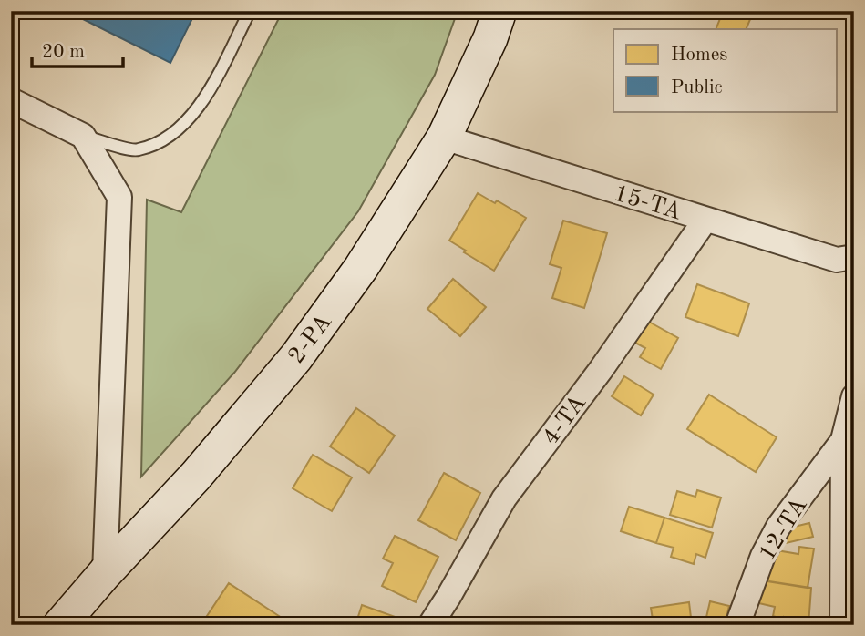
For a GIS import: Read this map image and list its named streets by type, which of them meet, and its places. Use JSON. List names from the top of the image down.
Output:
{
  "streets": {
    "main road": ["2-РА"],
    "street": ["15-ТА", "4-ТА", "12-ТА"]
  },
  "crossings": [
    ["15-ТА", "2-РА"],
    ["15-ТА", "4-ТА"]
  ],
  "legend": ["Homes", "Public"],
  "scale_bar": "20 m"
}
